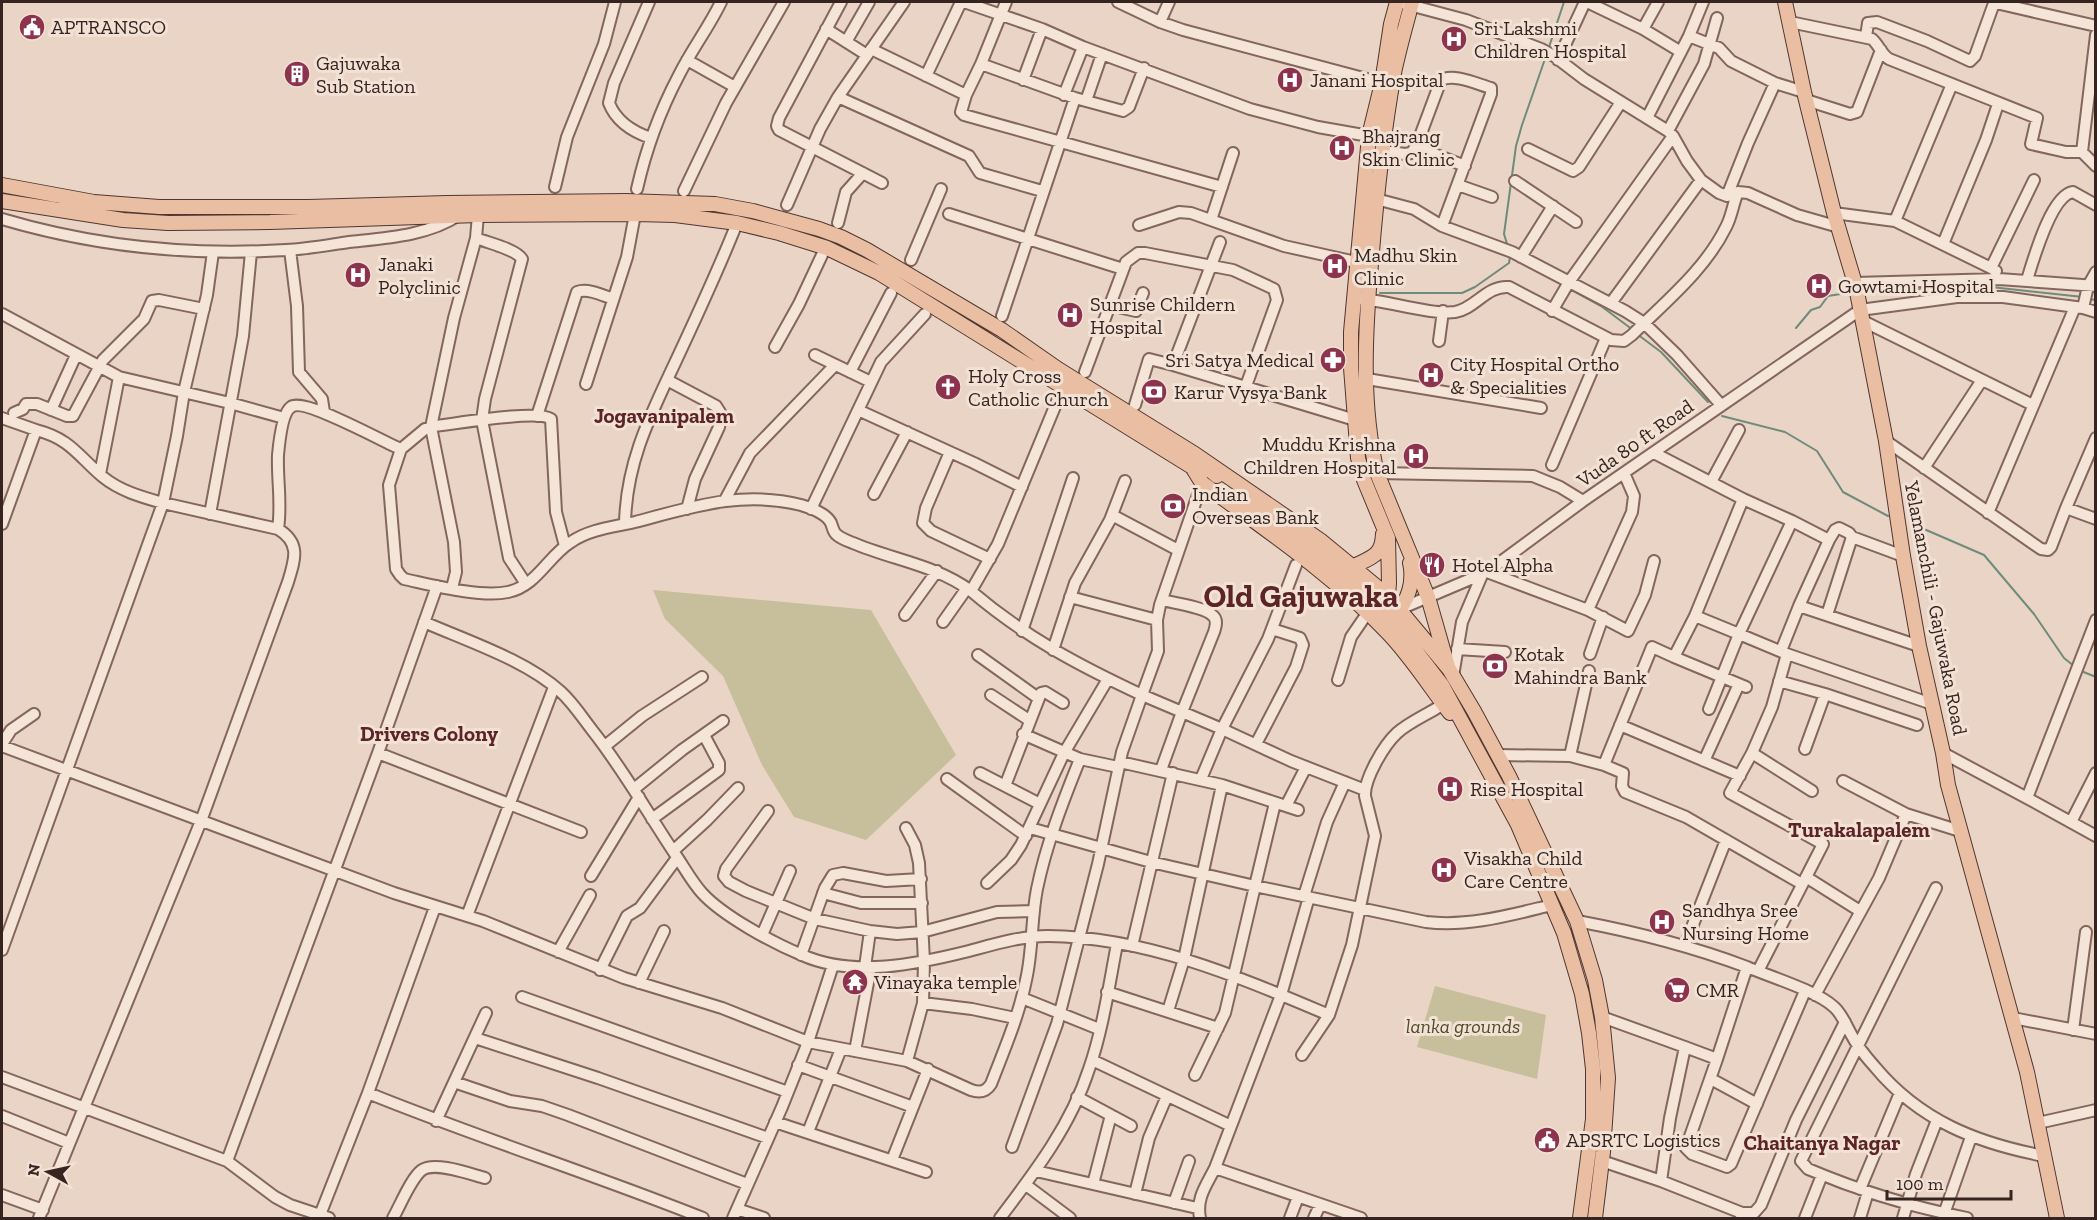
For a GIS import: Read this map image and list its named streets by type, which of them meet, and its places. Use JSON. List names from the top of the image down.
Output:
{
  "streets": {
    "main road": ["Yelamanchili - Gajuwaka Road"],
    "street": ["Vuda 80 ft Road"]
  },
  "crossings": [
    ["Vuda 80 ft Road", "Yelamanchili - Gajuwaka Road"]
  ],
  "districts": [
    "Jogavanipalem",
    "Old Gajuwaka",
    "Drivers Colony",
    "Turakalapalem",
    "Chaitanya Nagar"
  ],
  "parks": ["lanka grounds"],
  "places": {
    "public building": ["APTRANSCO", "APSRTC Logistics"],
    "hospital": [
      "Sri Lakshmi Children Hospital",
      "Janani Hospital",
      "Bhajrang Skin Clinic",
      "Madhu Skin Clinic",
      "Janaki Polyclinic",
      "Gowtami Hospital",
      "Sunrise Childern Hospital",
      "City Hospital Ortho & Specialities",
      "Muddu Krishna Children Hospital",
      "Rise Hospital",
      "Visakha Child Care Centre",
      "Sandhya Sree Nursing Home"
    ],
    "building": ["Gajuwaka Sub Station"],
    "pharmacy": ["Sri Satya Medical"],
    "church": ["Holy Cross Catholic Church"],
    "bank": ["Karur Vysya Bank", "Indian Overseas Bank", "Kotak Mahindra Bank"],
    "restaurant": ["Hotel Alpha"],
    "temple": ["Vinayaka temple"],
    "supermarket": ["CMR"]
  },
  "scale_bar": "100 m",
  "north": "left"
}
